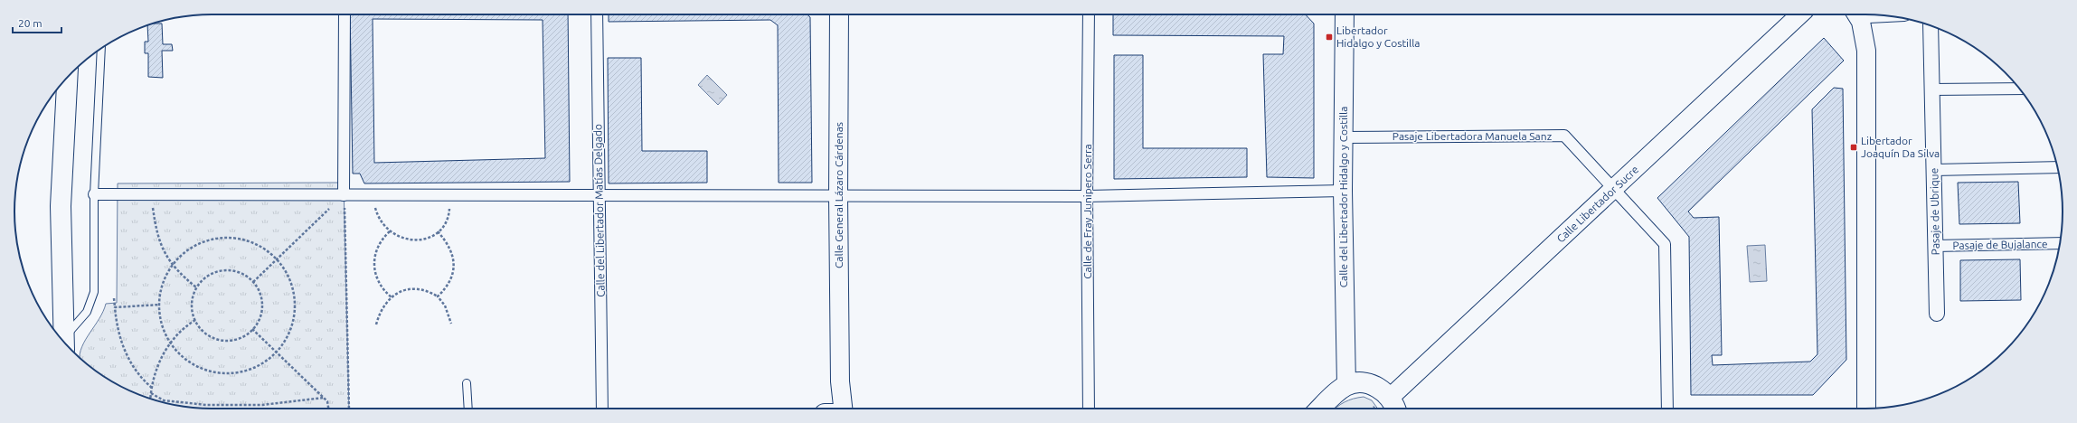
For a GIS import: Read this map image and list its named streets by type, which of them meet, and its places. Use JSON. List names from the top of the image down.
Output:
{
  "streets": {
    "street": [
      "Pasaje Libertadora Manuela Sanz",
      "Calle General Lázaro Cárdenas",
      "Calle del Libertador Hidalgo y Costilla",
      "Calle Libertador Sucre",
      "Calle del Libertador Matías Delgado",
      "Calle de Fray Junipero Serra",
      "Pasaje de Ubrique",
      "Pasaje de Bujalance"
    ]
  },
  "crossings": [
    ["Pasaje Libertadora Manuela Sanz", "Calle del Libertador Hidalgo y Costilla"],
    ["Pasaje Libertadora Manuela Sanz", "Calle Libertador Sucre"],
    ["Pasaje de Ubrique", "Pasaje de Bujalance"]
  ],
  "places": {
    "transit": ["Libertador Hidalgo y Costilla", "Libertador Joaquín Da Silva"]
  },
  "scale_bar": "20 m"
}
